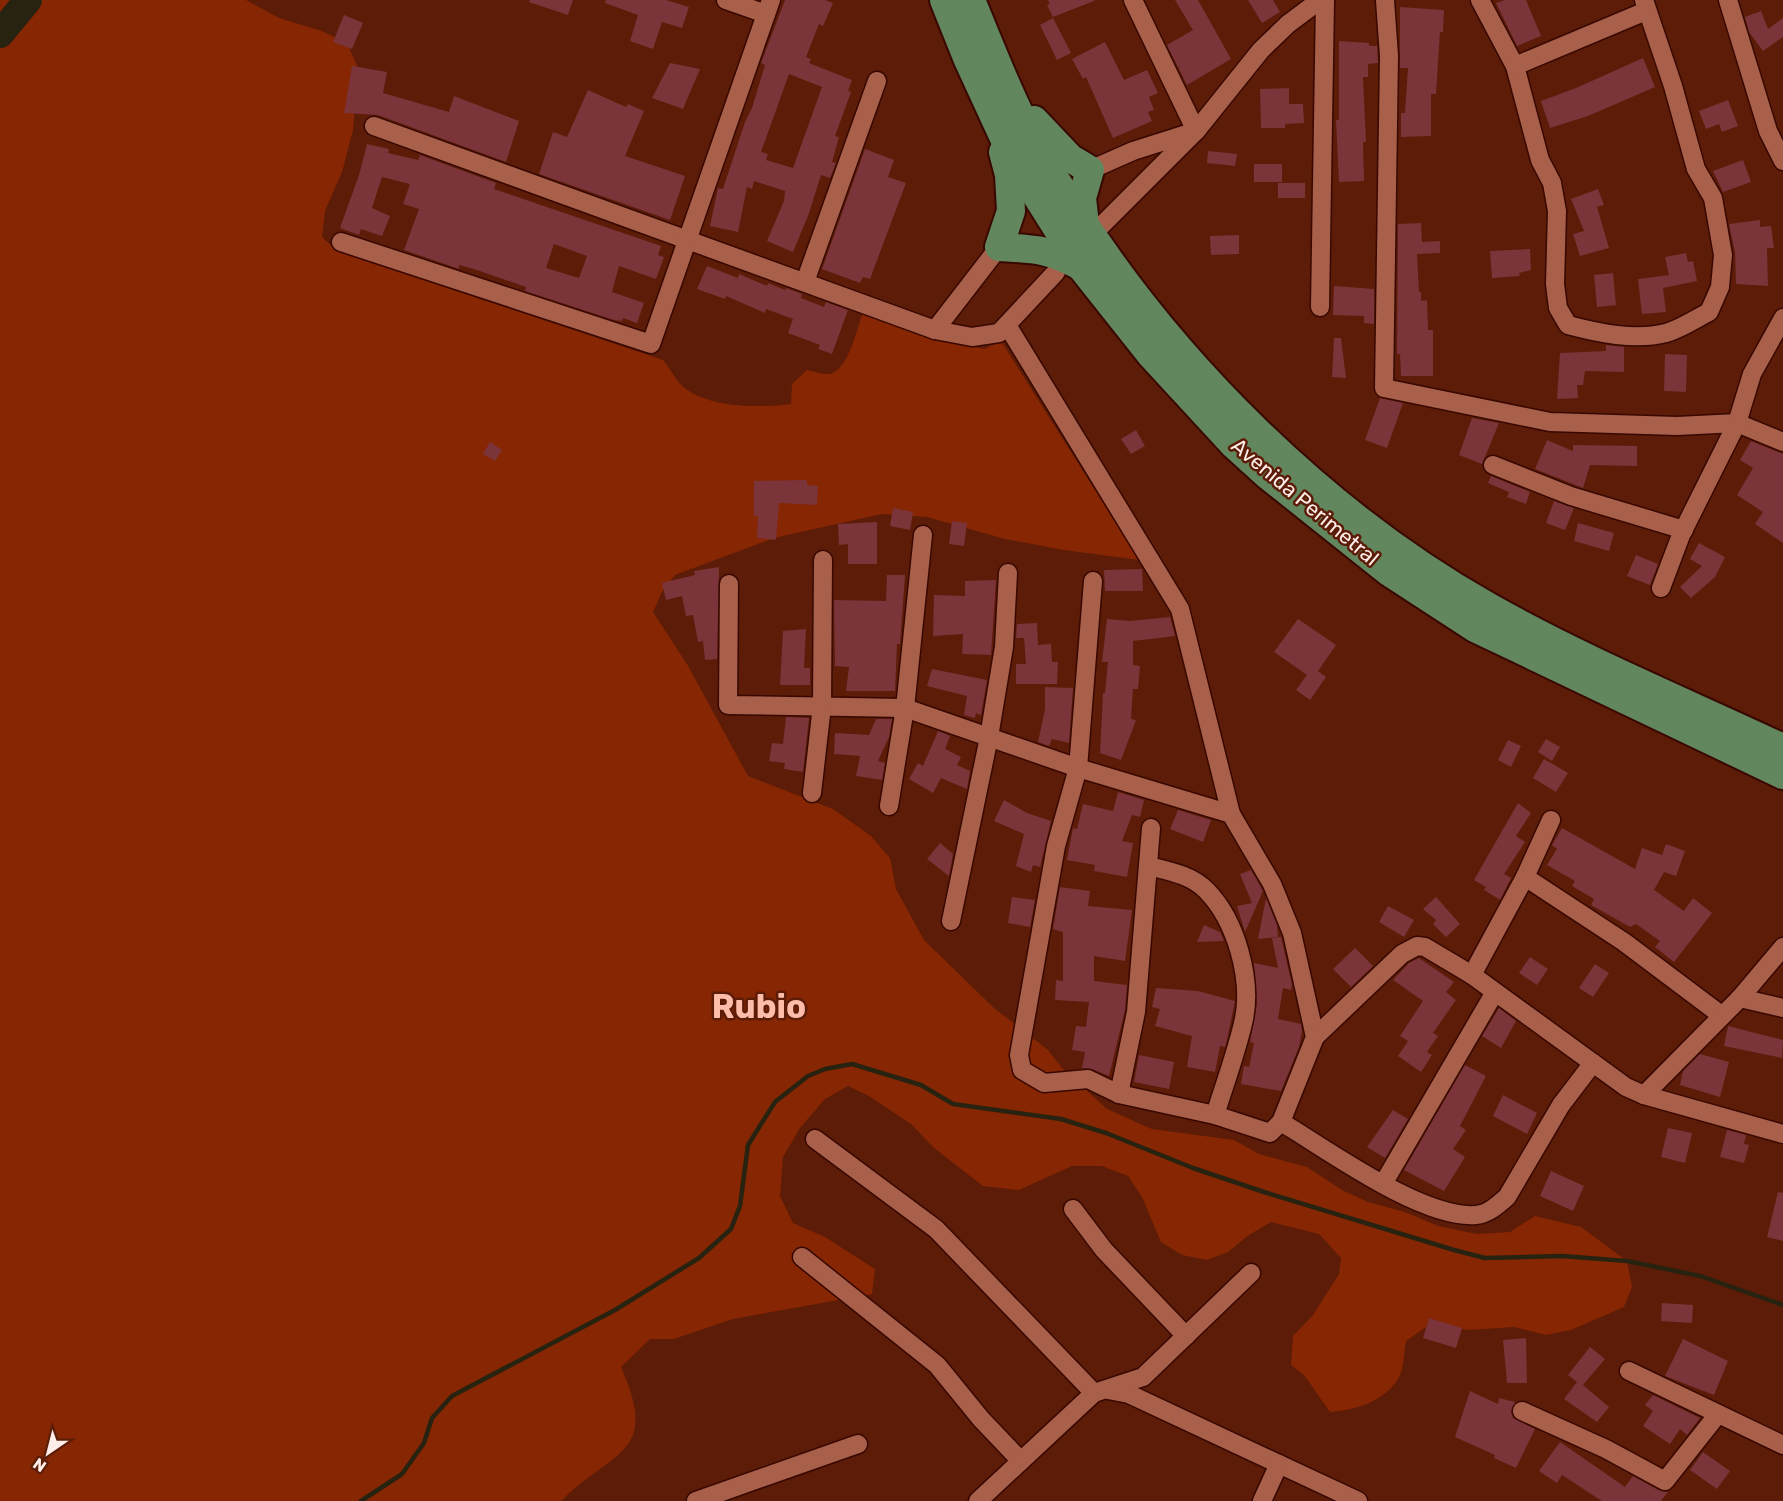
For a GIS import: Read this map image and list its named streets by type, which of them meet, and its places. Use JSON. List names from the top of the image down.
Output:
{
  "streets": {
    "main road": ["Avenida Perimetral"]
  },
  "districts": ["Rubio"],
  "north": "bottom left"
}
